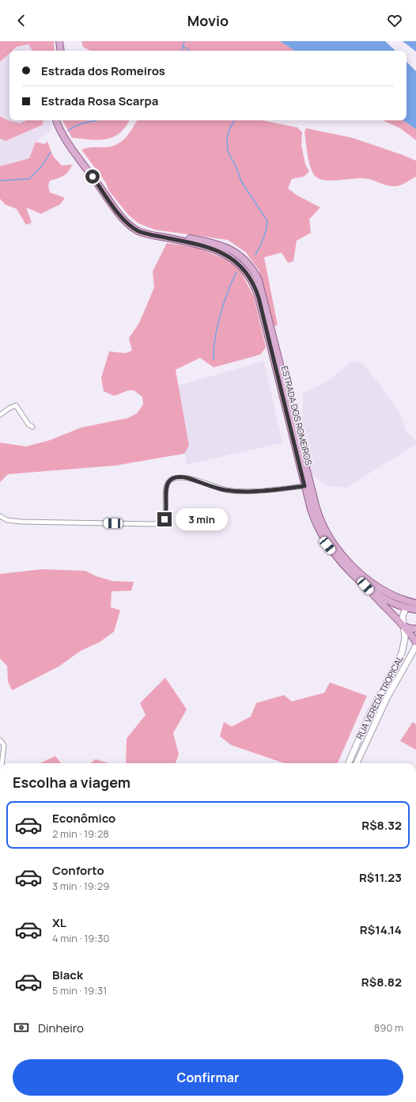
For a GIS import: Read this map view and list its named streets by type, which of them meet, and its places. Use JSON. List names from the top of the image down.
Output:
{
  "streets": {
    "main road": ["ESTRADA DOS ROMEIROS"],
    "street": ["RUA VEREDA TROPICAL"]
  },
  "crossings": [
    ["ESTRADA DOS ROMEIROS", "RUA VEREDA TROPICAL"]
  ],
  "page": {
    "header": "Movio",
    "banner": ["Estrada dos Romeiros", "Estrada Rosa Scarpa"],
    "bubble": "3 min",
    "heading": "Escolha a viagem",
    "list": [
      {
        "name": "Econômico",
        "note": "2 min · 19:28",
        "value": "R$8.32"
      },
      {
        "name": "Conforto",
        "note": "3 min · 19:29",
        "value": "R$11.23"
      },
      {
        "name": "XL",
        "note": "4 min · 19:30",
        "value": "R$14.14"
      },
      {
        "name": "Black",
        "note": "5 min · 19:31",
        "value": "R$8.82"
      }
    ],
    "pay": ["Dinheiro", "890 m"],
    "buttons": "Confirmar"
  }
}
